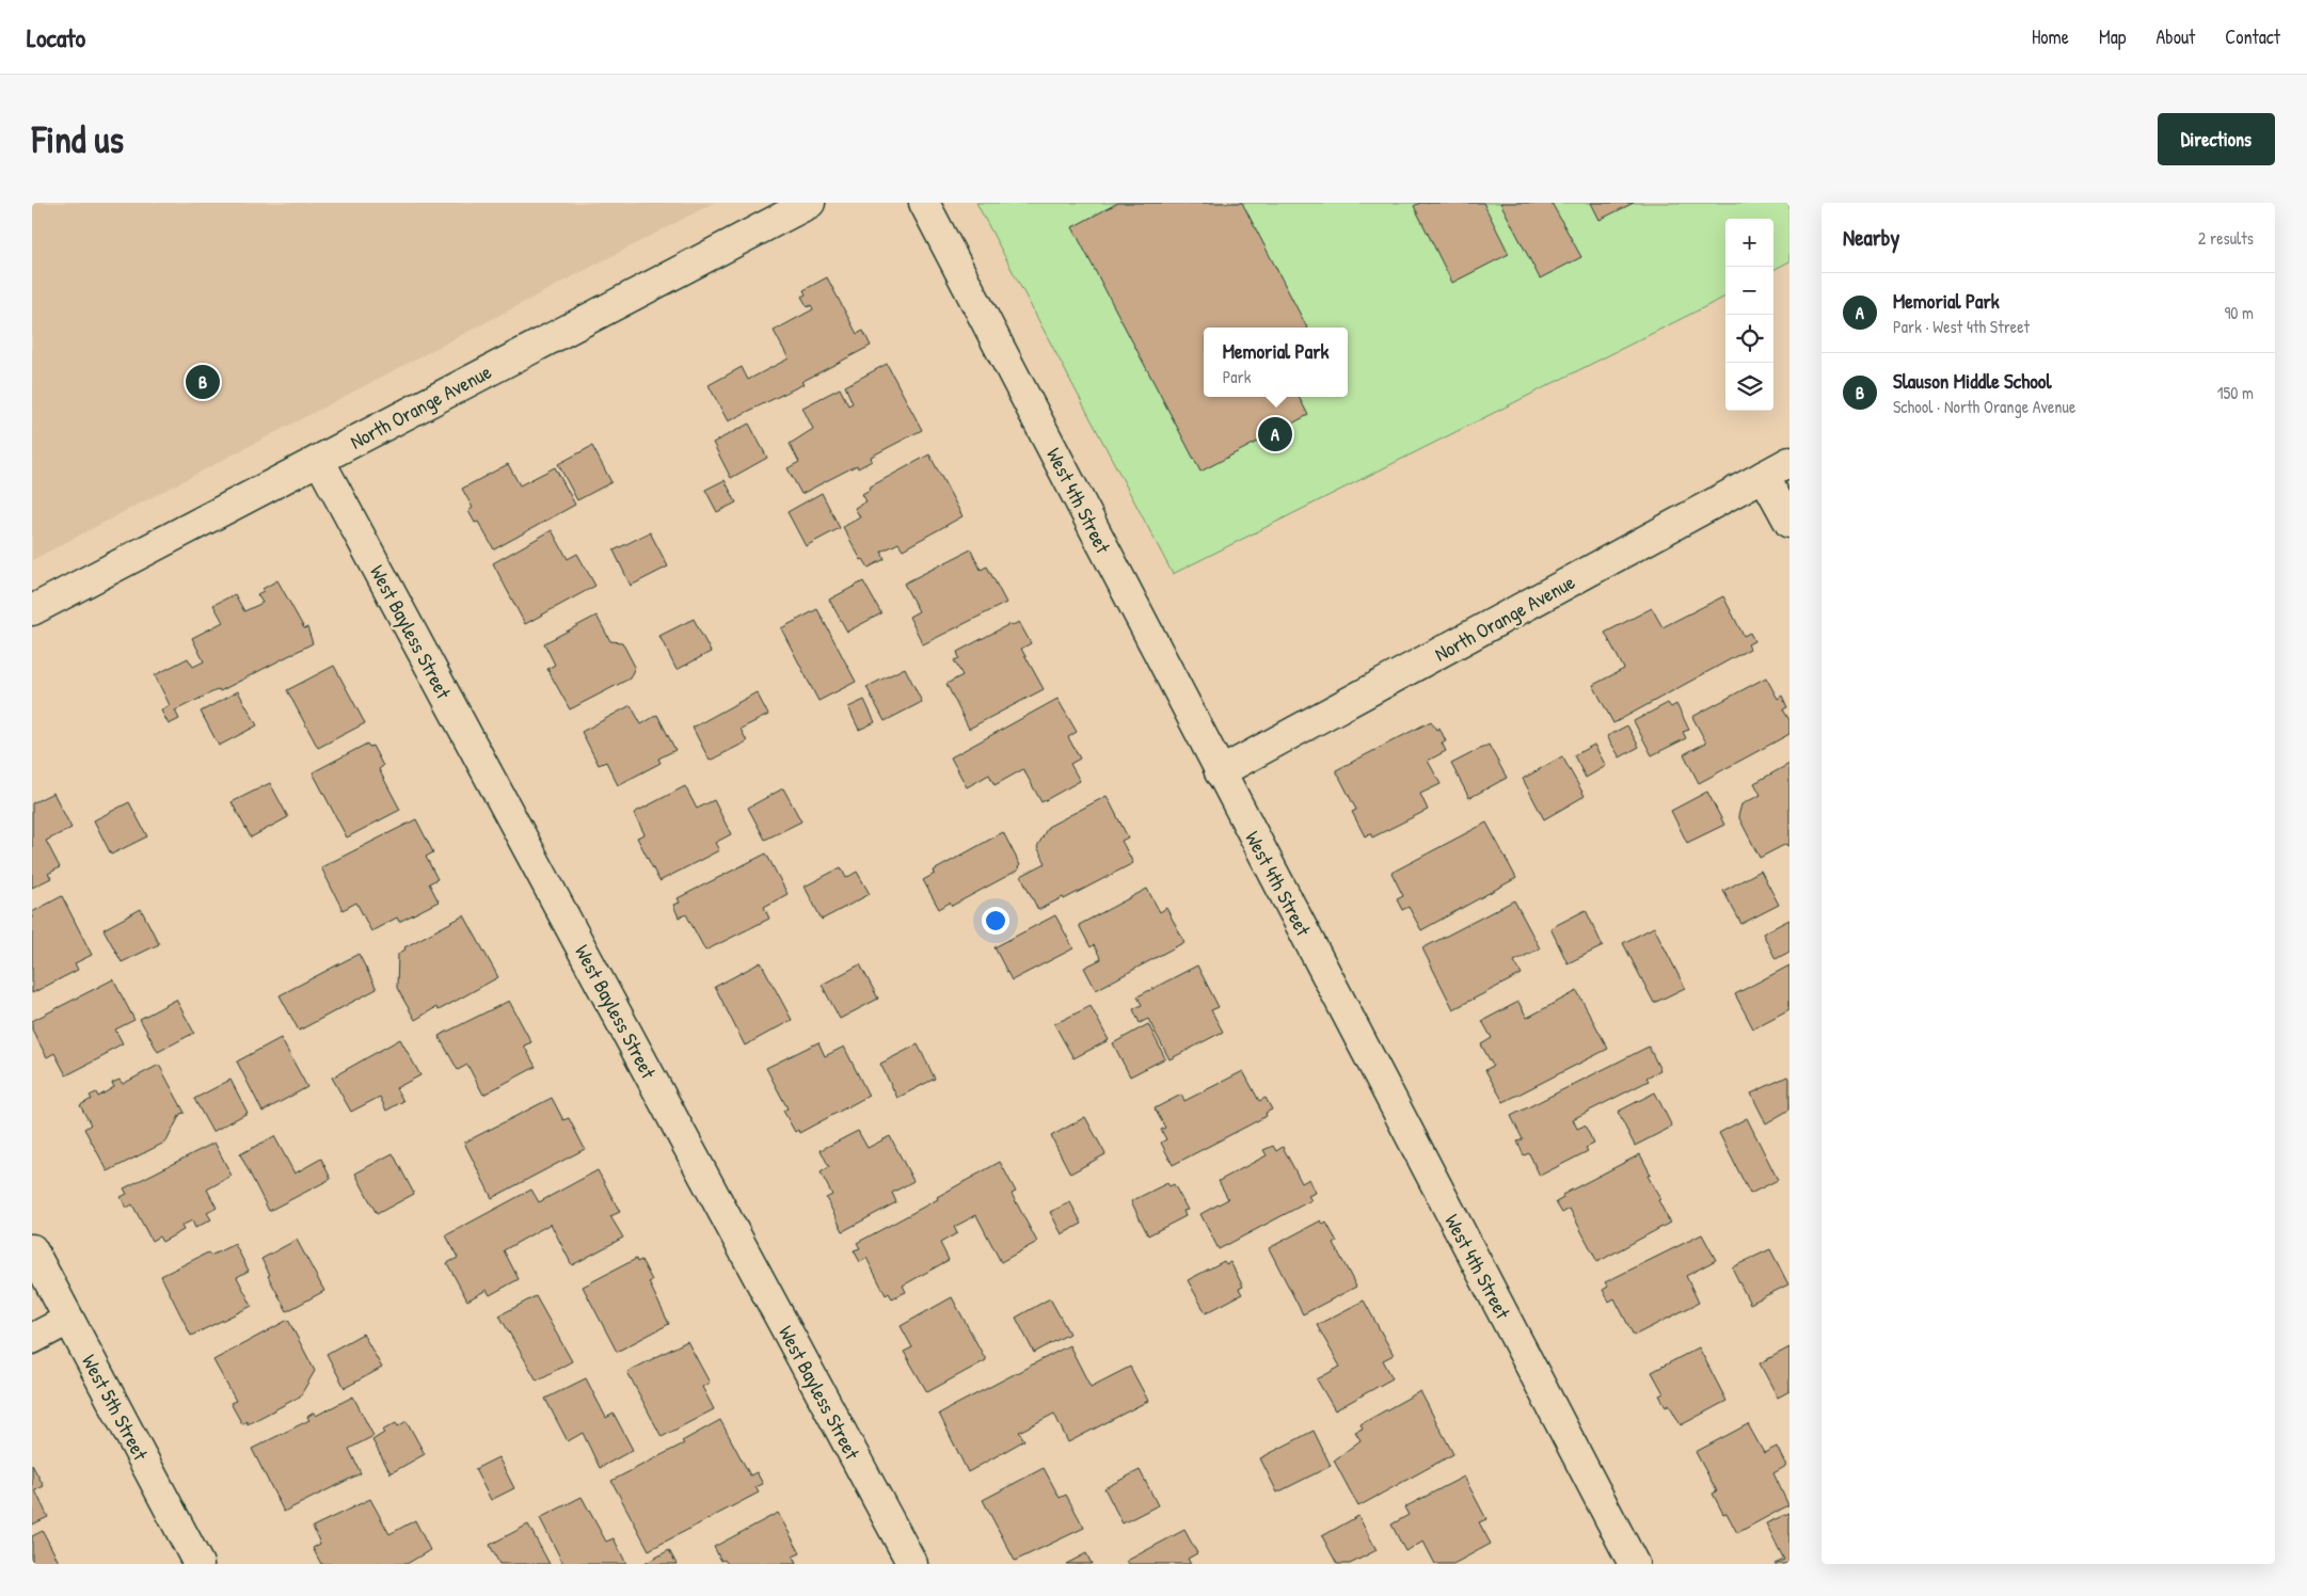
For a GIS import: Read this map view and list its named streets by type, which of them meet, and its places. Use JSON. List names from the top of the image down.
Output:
{
  "streets": {
    "street": [
      "North Orange Avenue",
      "West 4th Street",
      "West Bayless Street",
      "West 5th Street"
    ]
  },
  "crossings": [
    ["North Orange Avenue", "West 4th Street"],
    ["North Orange Avenue", "West Bayless Street"]
  ],
  "page": {
    "header": "Locato",
    "nav": [
      "Home",
      "Map",
      "About",
      "Contact"
    ],
    "buttons": "Directions",
    "title": "Find us",
    "heading": ["Nearby", "2 results"],
    "map_buttons": ["+", "−"],
    "list": [
      {
        "mark": "A",
        "name": "Memorial Park",
        "note": "Park · West 4th Street",
        "value": "90 m"
      },
      {
        "mark": "B",
        "name": "Slauson Middle School",
        "note": "School · North Orange Avenue",
        "value": "150 m"
      }
    ],
    "popup": ["Memorial Park", "Park"],
    "pins": ["B", "A"]
  }
}
